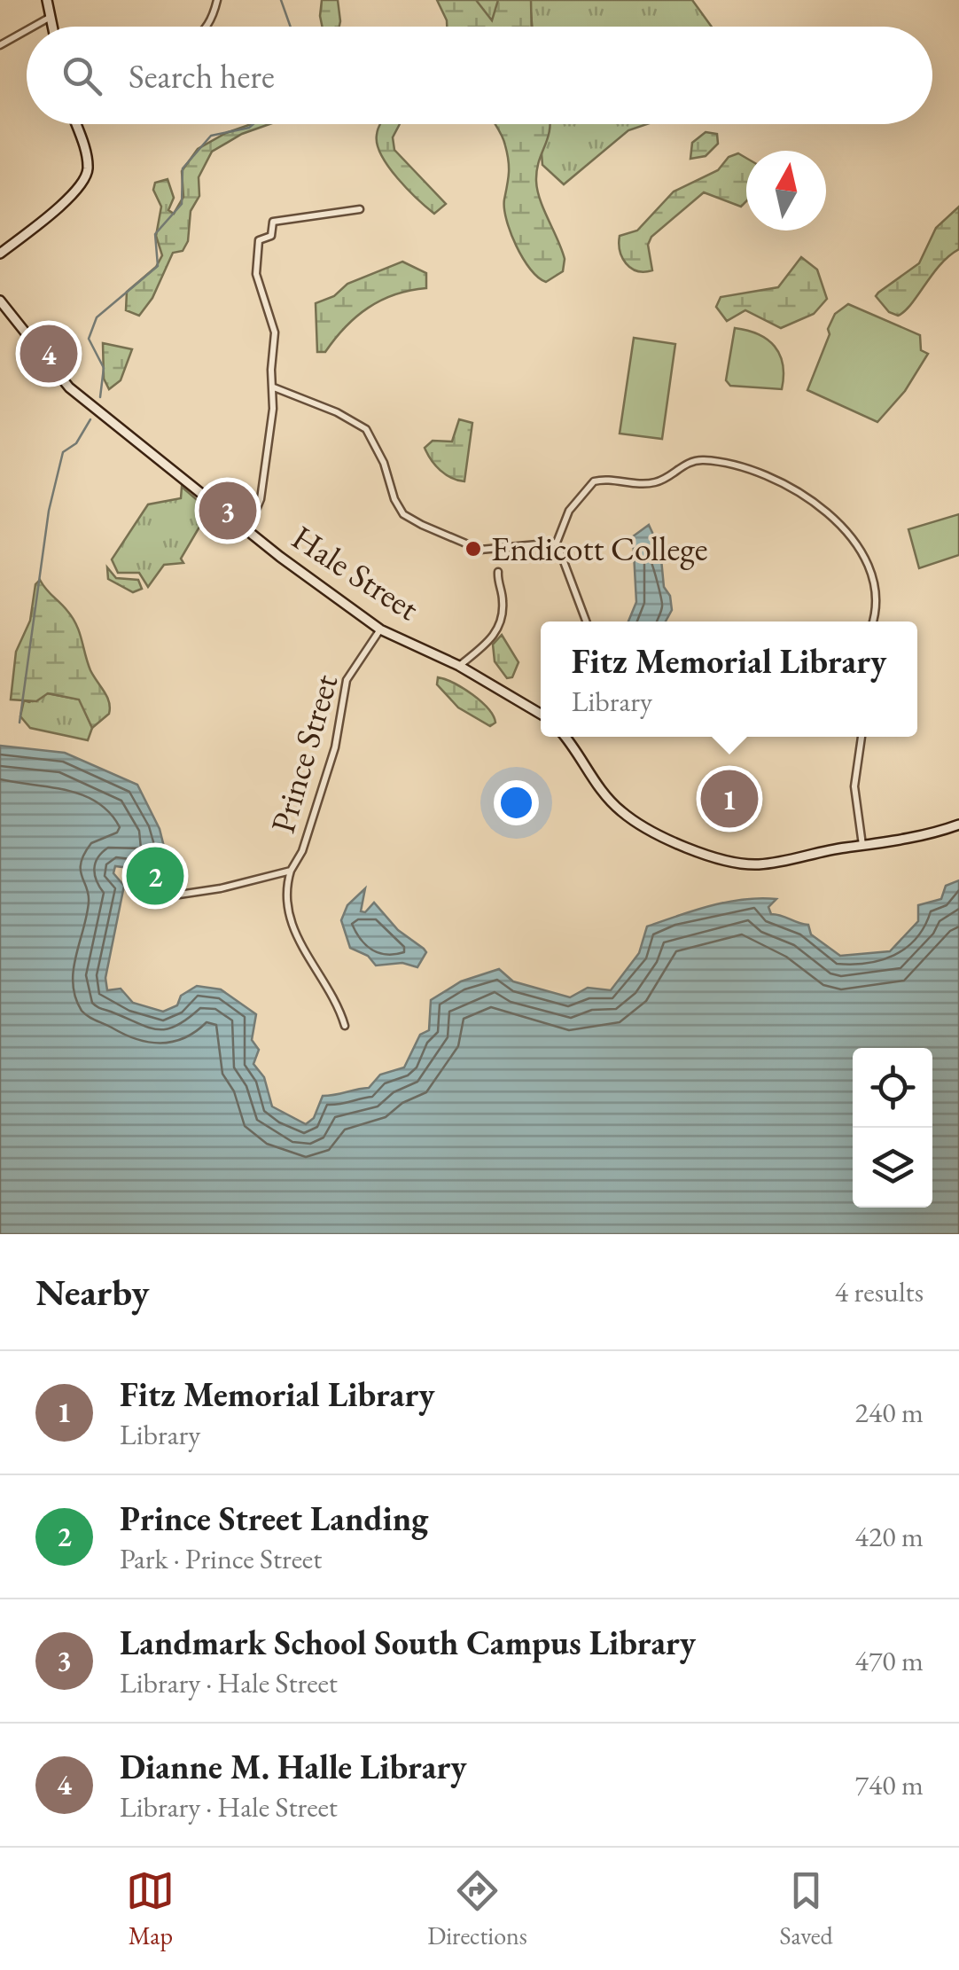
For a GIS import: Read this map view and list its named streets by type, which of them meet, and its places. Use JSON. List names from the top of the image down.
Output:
{
  "streets": {
    "main road": ["Hale Street"],
    "street": ["Prince Street"]
  },
  "crossings": [
    ["Hale Street", "Prince Street"]
  ],
  "places": ["Endicott College"],
  "north": "top",
  "page": {
    "search": "Search here",
    "pins": [
      "4",
      "3",
      "1",
      "2"
    ],
    "popup": ["Fitz Memorial Library", "Library"],
    "heading": ["Nearby", "4 results"],
    "list": [
      {
        "mark": "1",
        "name": "Fitz Memorial Library",
        "note": "Library",
        "value": "240 m"
      },
      {
        "mark": "2",
        "name": "Prince Street Landing",
        "note": "Park · Prince Street",
        "value": "420 m"
      },
      {
        "mark": "3",
        "name": "Landmark School South Campus Library",
        "note": "Library · Hale Street",
        "value": "470 m"
      },
      {
        "mark": "4",
        "name": "Dianne M. Halle Library",
        "note": "Library · Hale Street",
        "value": "740 m"
      }
    ],
    "nav": ["Map", "Directions", "Saved"]
  }
}
